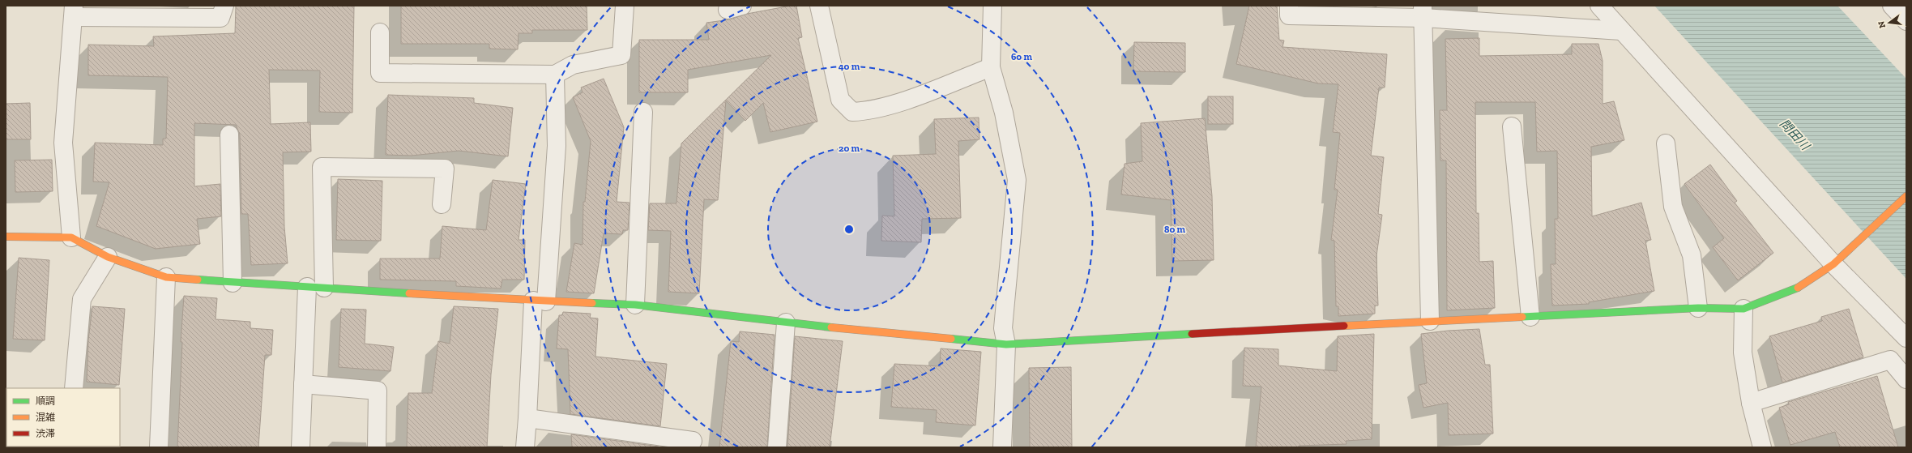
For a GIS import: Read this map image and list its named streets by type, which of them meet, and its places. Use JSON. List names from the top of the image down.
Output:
{
  "water": ["問田川"],
  "legend": ["順調", "混雑", "渋滞"],
  "north": "left",
  "rings": [
    "60 m",
    "40 m",
    "20 m",
    "80 m"
  ]
}
